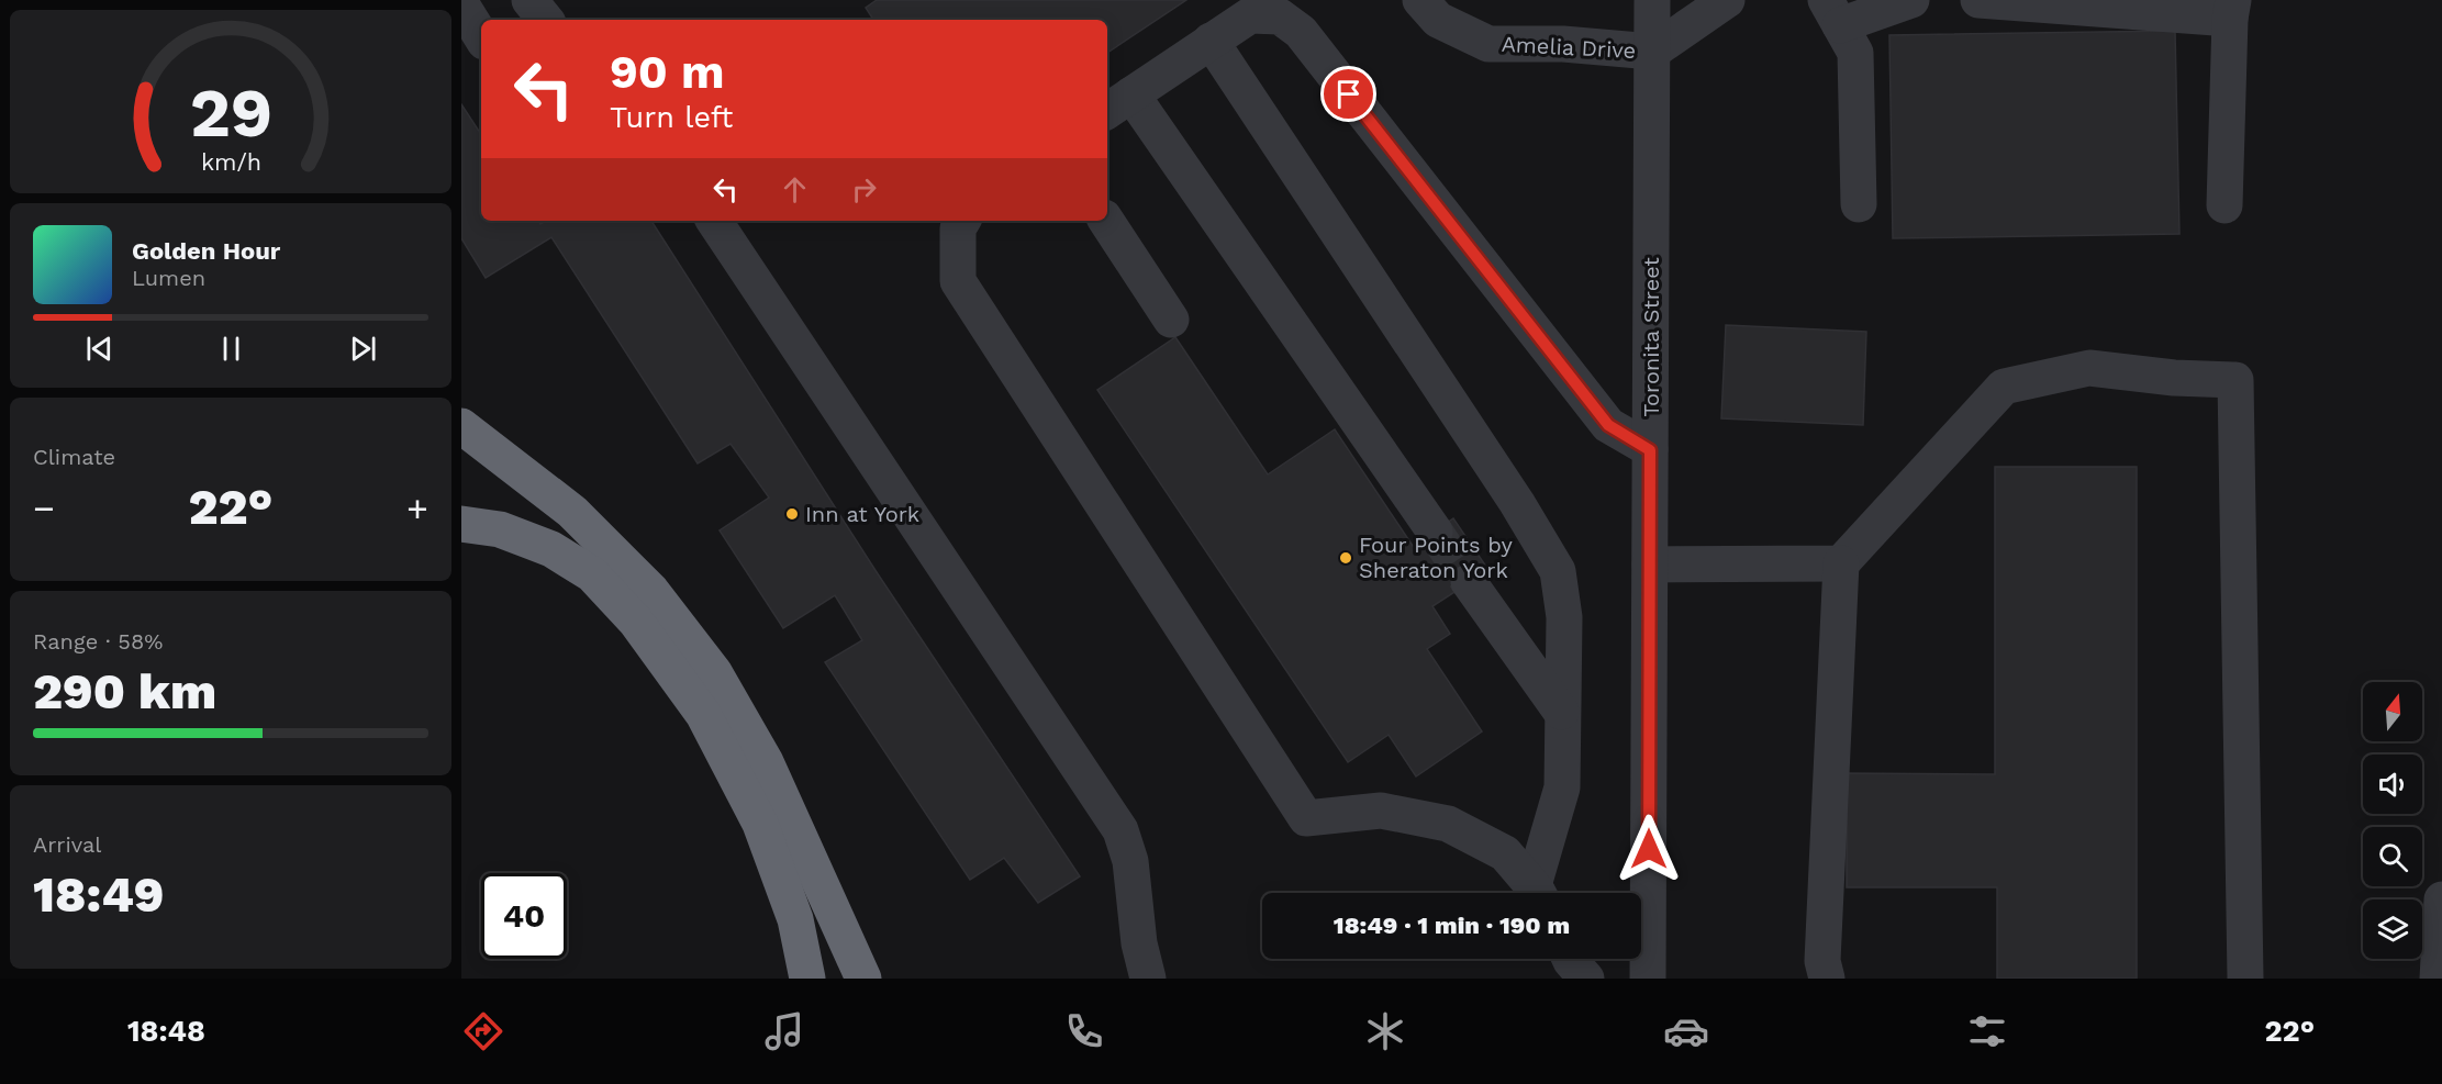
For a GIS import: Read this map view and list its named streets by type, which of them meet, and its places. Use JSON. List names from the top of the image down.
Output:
{
  "streets": {
    "street": ["Amelia Drive", "Toronita Street"]
  },
  "crossings": [
    ["Amelia Drive", "Toronita Street"]
  ],
  "places": ["Inn at York", "Four Points by Sheraton York"],
  "north": "top",
  "page": {
    "turn": ["90 m", "Turn left"],
    "song": ["Golden Hour", "Lumen"],
    "tile": [
      "Climate",
      ["Range · 58%", "290 km"],
      ["Arrival", "18:49"]
    ],
    "heat": ["−", "22°", "+"],
    "limit": "40",
    "trip": "18:49 · 1 min · 190 m",
    "tabs": ["18:48", "22°"],
    "gauge": ["29", "km/h"]
  }
}
